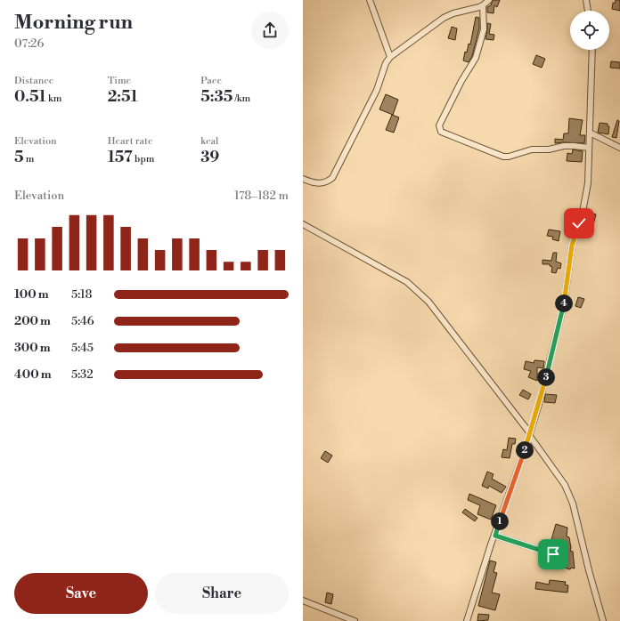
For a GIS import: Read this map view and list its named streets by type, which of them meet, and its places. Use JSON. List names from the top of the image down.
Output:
{
  "page": {
    "heading": ["Morning run", "07:26"],
    "stats": [
      ["Distance", "0.51 km"],
      ["Time", "2:51"],
      ["Pace", "5:35 /km"],
      ["Elevation", "5 m"],
      ["Heart rate", "157 bpm"],
      ["kcal", "39"]
    ],
    "chart": ["Elevation", "178–182 m"],
    "list": [
      {
        "name": "100 m",
        "note": "5:18"
      },
      {
        "name": "200 m",
        "note": "5:46"
      },
      {
        "name": "300 m",
        "note": "5:45"
      },
      {
        "name": "400 m",
        "note": "5:32"
      }
    ],
    "pins": [
      "4",
      "3",
      "2",
      "1"
    ],
    "buttons": ["Save", "Share"]
  }
}
